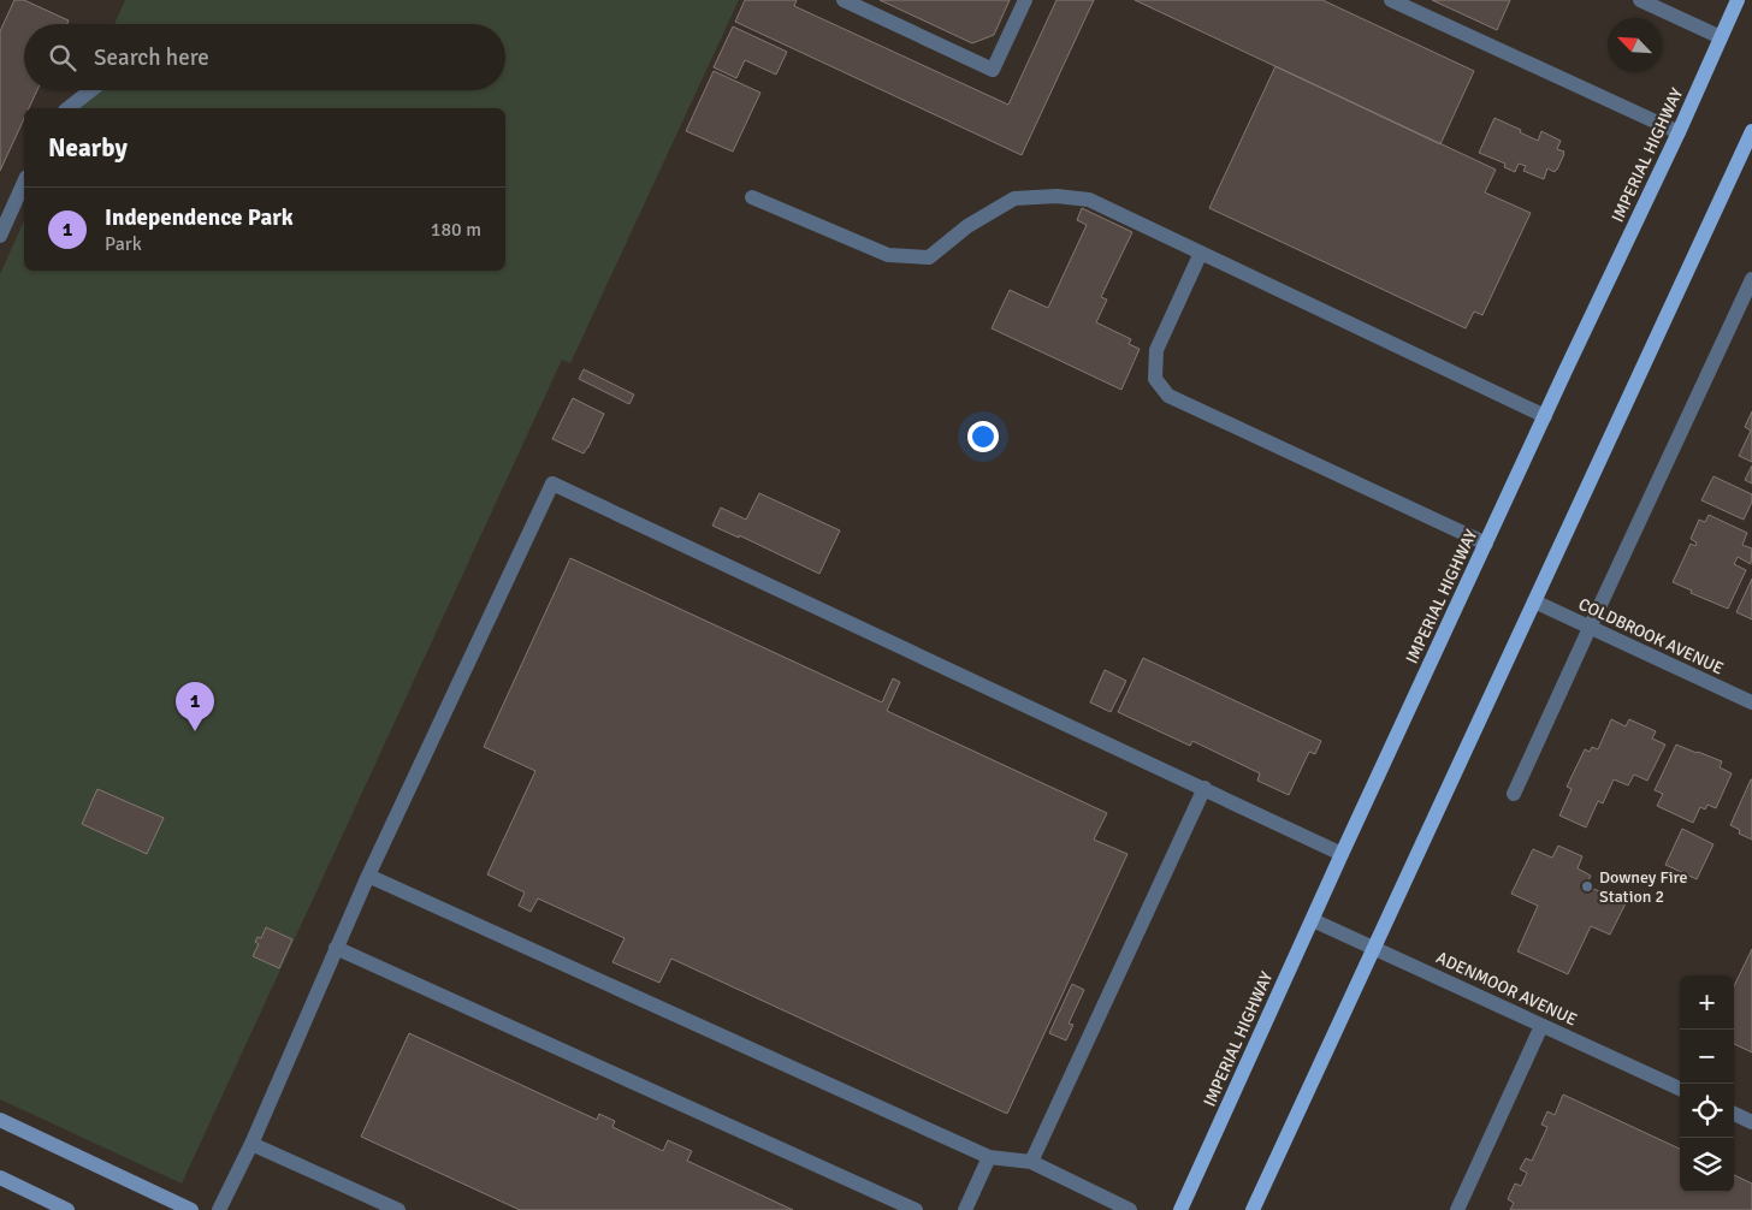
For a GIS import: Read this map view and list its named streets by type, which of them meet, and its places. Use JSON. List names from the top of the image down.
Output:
{
  "streets": {
    "main road": ["IMPERIAL HIGHWAY"],
    "street": ["COLDBROOK AVENUE", "ADENMOOR AVENUE"]
  },
  "crossings": [
    ["IMPERIAL HIGHWAY", "ADENMOOR AVENUE"]
  ],
  "places": ["Downey Fire Station 2"],
  "north": "top left",
  "page": {
    "search": "Search here",
    "heading": "Nearby",
    "list": [
      {
        "mark": "1",
        "name": "Independence Park",
        "note": "Park",
        "value": "180 m"
      }
    ],
    "pins": "1",
    "map_buttons": ["+", "−"]
  }
}
